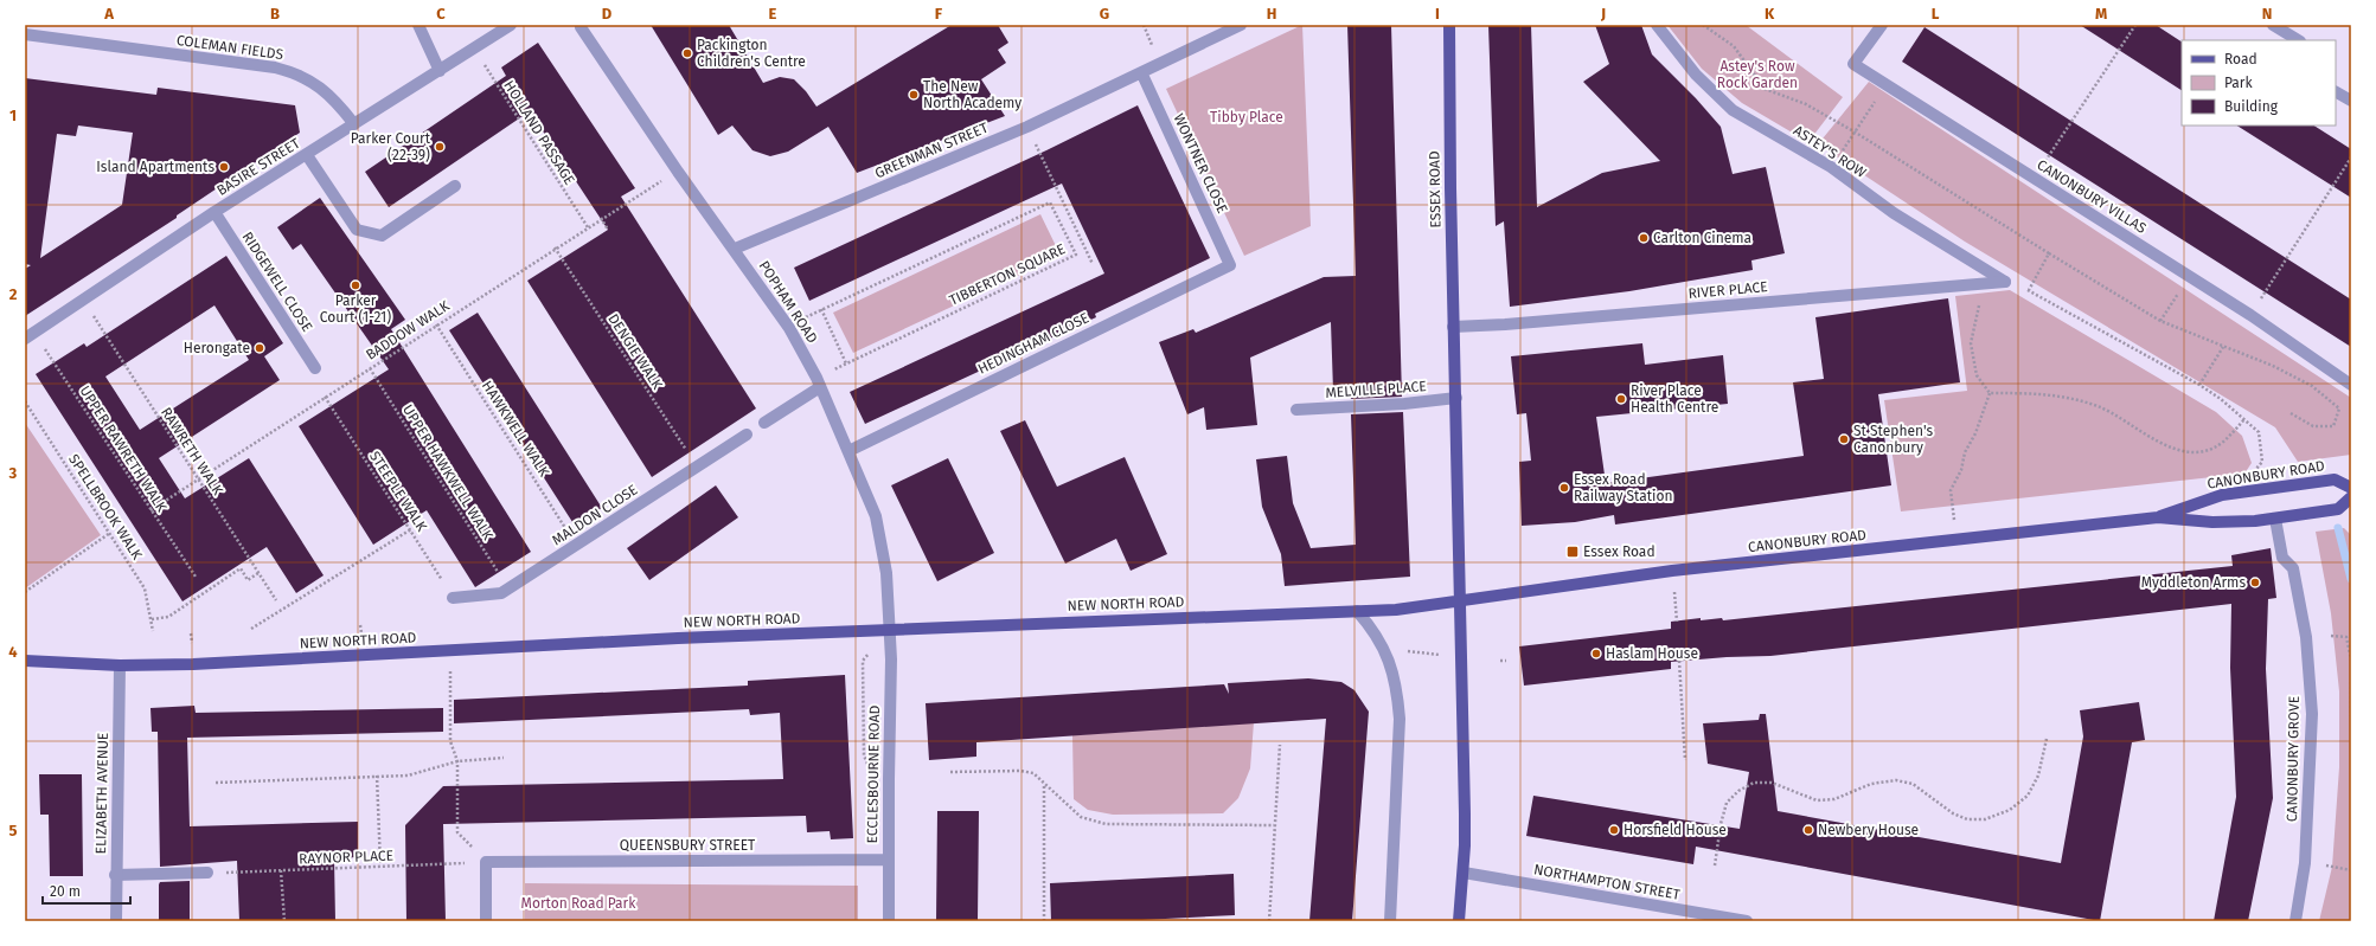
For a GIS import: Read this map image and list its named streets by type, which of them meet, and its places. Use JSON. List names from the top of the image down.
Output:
{
  "streets": {
    "main road": ["ESSEX ROAD", "CANONBURY ROAD", "NEW NORTH ROAD"],
    "street": [
      "COLEMAN FIELDS",
      "GREENMAN STREET",
      "ASTEY'S ROW",
      "WONTNER CLOSE",
      "BASIRE STREET",
      "CANONBURY VILLAS",
      "RIDGEWELL CLOSE",
      "RIVER PLACE",
      "POPHAM ROAD",
      "HEDINGHAM CLOSE",
      "MELVILLE PLACE",
      "MALDON CLOSE",
      "CANONBURY GROVE",
      "ECCLESBOURNE ROAD",
      "ELIZABETH AVENUE",
      "QUEENSBURY STREET",
      "NORTHAMPTON STREET"
    ],
    "path": [
      "HOLLAND PASSAGE",
      "TIBBERTON SQUARE",
      "BADDOW WALK",
      "DENGIE WALK",
      "HAWKWELL WALK",
      "UPPER RAWRETH WALK",
      "RAWRETH WALK",
      "UPPER HAWKWELL WALK",
      "STEEPLE WALK",
      "SPELLBROOK WALK",
      "RAYNOR PLACE"
    ]
  },
  "crossings": [
    ["COLEMAN FIELDS", "BASIRE STREET"],
    ["HOLLAND PASSAGE", "BASIRE STREET"],
    ["HOLLAND PASSAGE", "BADDOW WALK"],
    ["GREENMAN STREET", "WONTNER CLOSE"],
    ["GREENMAN STREET", "POPHAM ROAD"],
    ["ASTEY'S ROW", "RIVER PLACE"],
    ["WONTNER CLOSE", "HEDINGHAM CLOSE"],
    ["BASIRE STREET", "RIDGEWELL CLOSE"],
    ["BASIRE STREET", "UPPER RAWRETH WALK"],
    ["ESSEX ROAD", "RIVER PLACE"],
    ["ESSEX ROAD", "MELVILLE PLACE"],
    ["ESSEX ROAD", "CANONBURY ROAD"],
    ["ESSEX ROAD", "NEW NORTH ROAD"],
    ["ESSEX ROAD", "NORTHAMPTON STREET"],
    ["POPHAM ROAD", "BADDOW WALK"],
    ["POPHAM ROAD", "HEDINGHAM CLOSE"],
    ["POPHAM ROAD", "NEW NORTH ROAD"],
    ["POPHAM ROAD", "ECCLESBOURNE ROAD"],
    ["BADDOW WALK", "DENGIE WALK"],
    ["BADDOW WALK", "HAWKWELL WALK"],
    ["BADDOW WALK", "UPPER RAWRETH WALK"],
    ["BADDOW WALK", "RAWRETH WALK"],
    ["BADDOW WALK", "UPPER HAWKWELL WALK"],
    ["BADDOW WALK", "STEEPLE WALK"],
    ["DENGIE WALK", "MALDON CLOSE"],
    ["HAWKWELL WALK", "MALDON CLOSE"],
    ["UPPER HAWKWELL WALK", "MALDON CLOSE"],
    ["CANONBURY ROAD", "NEW NORTH ROAD"],
    ["CANONBURY ROAD", "CANONBURY GROVE"],
    ["STEEPLE WALK", "MALDON CLOSE"],
    ["NEW NORTH ROAD", "ECCLESBOURNE ROAD"],
    ["NEW NORTH ROAD", "ELIZABETH AVENUE"],
    ["ECCLESBOURNE ROAD", "QUEENSBURY STREET"],
    ["QUEENSBURY STREET", "RAYNOR PLACE"]
  ],
  "parks": ["Astey's Row Rock Garden", "Tibby Place", "Morton Road Park"],
  "places": {
    "other": [
      "Packington Children's Centre",
      "The New North Academy",
      "Parker Court (22-39)",
      "Island Apartments",
      "Carlton Cinema",
      "Parker Court (1-21)",
      "Herongate",
      "River Place Health Centre",
      "St Stephen's Canonbury",
      "Essex Road Railway Station",
      "Myddleton Arms",
      "Haslam House",
      "Horsfield House",
      "Newbery House"
    ],
    "transit": ["Essex Road"]
  },
  "legend": ["Road", "Park", "Building"],
  "scale_bar": "20 m",
  "grid": {
    "columns": [
      "A",
      "B",
      "C",
      "D",
      "E",
      "F",
      "G",
      "H",
      "I",
      "J",
      "K",
      "L",
      "M",
      "N"
    ],
    "rows": [
      "1",
      "2",
      "3",
      "4",
      "5"
    ]
  }
}
